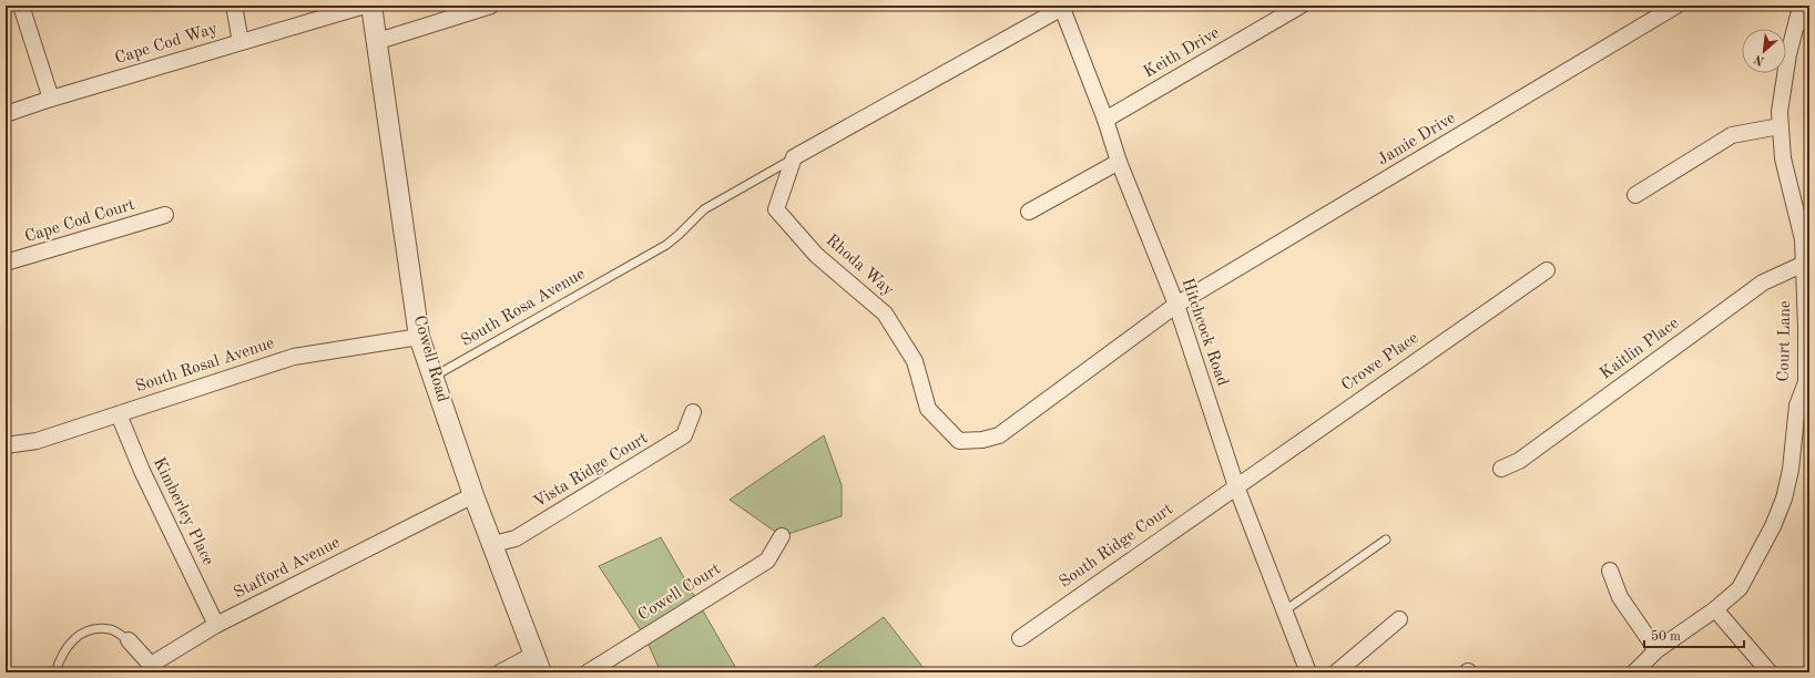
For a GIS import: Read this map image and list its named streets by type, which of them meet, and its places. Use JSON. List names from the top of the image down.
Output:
{
  "streets": {
    "street": [
      "Cape Cod Way",
      "Keith Drive",
      "Jamie Drive",
      "Cape Cod Court",
      "Rhoda Way",
      "Hitchcock Road",
      "Court Lane",
      "Kaitlin Place",
      "Cowell Road",
      "Crowe Place",
      "South Rosal Avenue",
      "Vista Ridge Court",
      "Kimberley Place",
      "South Ridge Court",
      "Stafford Avenue",
      "Cowell Court"
    ],
    "lane": ["South Rosa Avenue"]
  },
  "crossings": [
    ["Keith Drive", "Hitchcock Road"],
    ["Jamie Drive", "Rhoda Way"],
    ["Jamie Drive", "Hitchcock Road"],
    ["Rhoda Way", "South Rosa Avenue"],
    ["Rhoda Way", "Hitchcock Road"],
    ["South Rosa Avenue", "Cowell Road"],
    ["Hitchcock Road", "Crowe Place"],
    ["Hitchcock Road", "South Ridge Court"],
    ["Court Lane", "Kaitlin Place"],
    ["Cowell Road", "South Rosal Avenue"],
    ["Cowell Road", "Vista Ridge Court"],
    ["Cowell Road", "Stafford Avenue"],
    ["Crowe Place", "South Ridge Court"],
    ["South Rosal Avenue", "Kimberley Place"],
    ["Kimberley Place", "Stafford Avenue"]
  ],
  "scale_bar": "50 m",
  "north": "bottom left"
}
